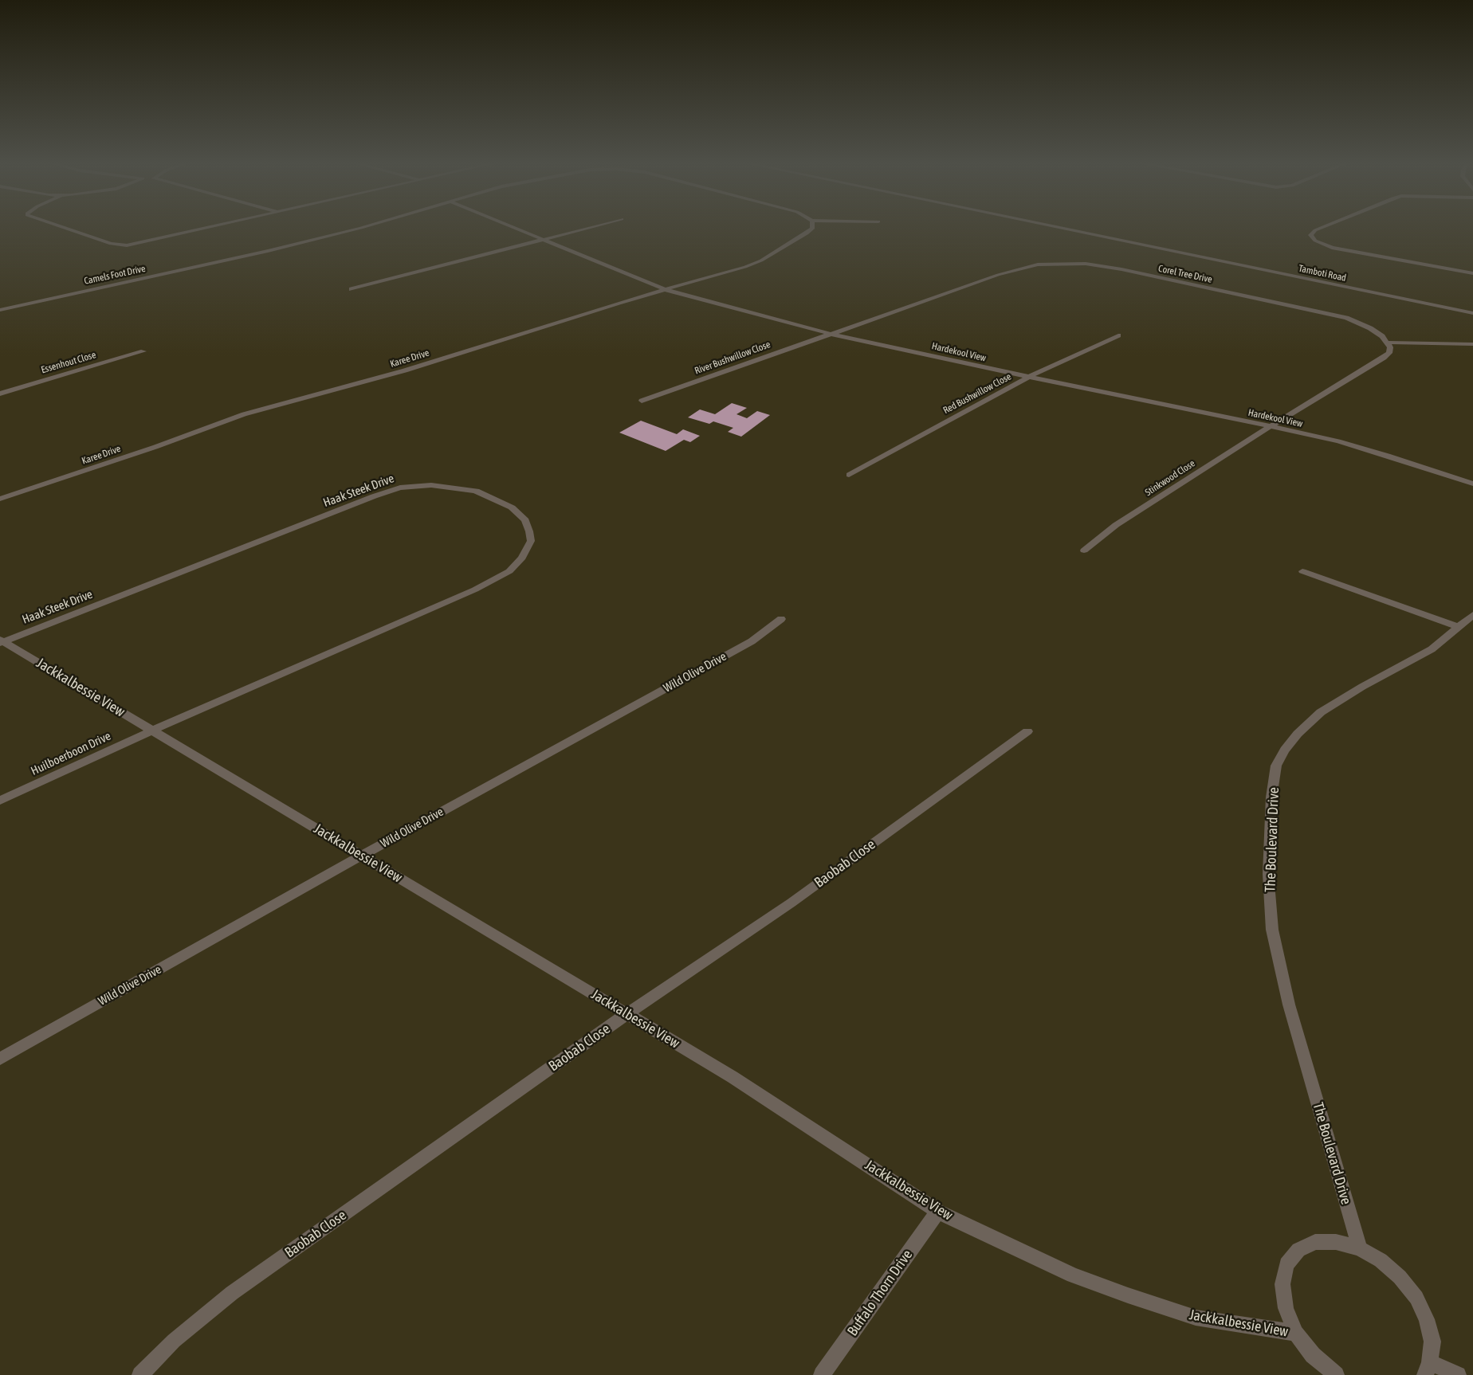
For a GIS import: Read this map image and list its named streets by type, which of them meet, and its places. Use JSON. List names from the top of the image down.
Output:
{
  "streets": {
    "street": [
      "Tamboti Road",
      "Corel Tree Drive",
      "Camels Foot Drive",
      "Hardekool View",
      "River Bushwillow Close",
      "Karee Drive",
      "Essenhout Close",
      "Red Bushwillow Close",
      "Stinkwood Close",
      "Haak Steek Drive",
      "Wild Olive Drive",
      "Jackkalbessie View",
      "Huilboerboon Drive",
      "The Boulevard Drive",
      "Baobab Close",
      "Buffalo Thorn Drive"
    ]
  },
  "crossings": [
    ["Corel Tree Drive", "Hardekool View"],
    ["Corel Tree Drive", "River Bushwillow Close"],
    ["Hardekool View", "River Bushwillow Close"],
    ["Hardekool View", "Karee Drive"],
    ["Hardekool View", "Red Bushwillow Close"],
    ["Hardekool View", "Stinkwood Close"],
    ["Haak Steek Drive", "Jackkalbessie View"],
    ["Haak Steek Drive", "Huilboerboon Drive"],
    ["Wild Olive Drive", "Jackkalbessie View"],
    ["Jackkalbessie View", "Huilboerboon Drive"],
    ["Jackkalbessie View", "Baobab Close"],
    ["Jackkalbessie View", "Buffalo Thorn Drive"]
  ]
}
